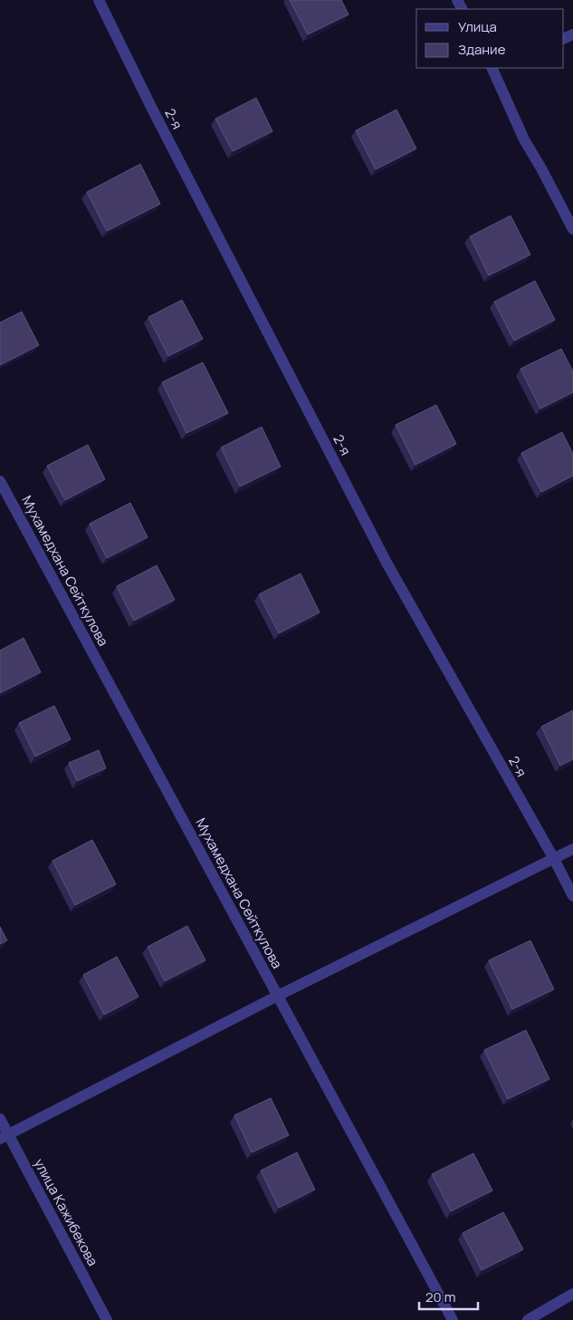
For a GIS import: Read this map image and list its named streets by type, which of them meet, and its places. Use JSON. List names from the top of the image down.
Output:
{
  "streets": {
    "street": ["2-я", "Мухамедхана Сейткулова", "улица Кажибекова"]
  },
  "legend": ["Улица", "Здание"],
  "scale_bar": "20 m"
}
